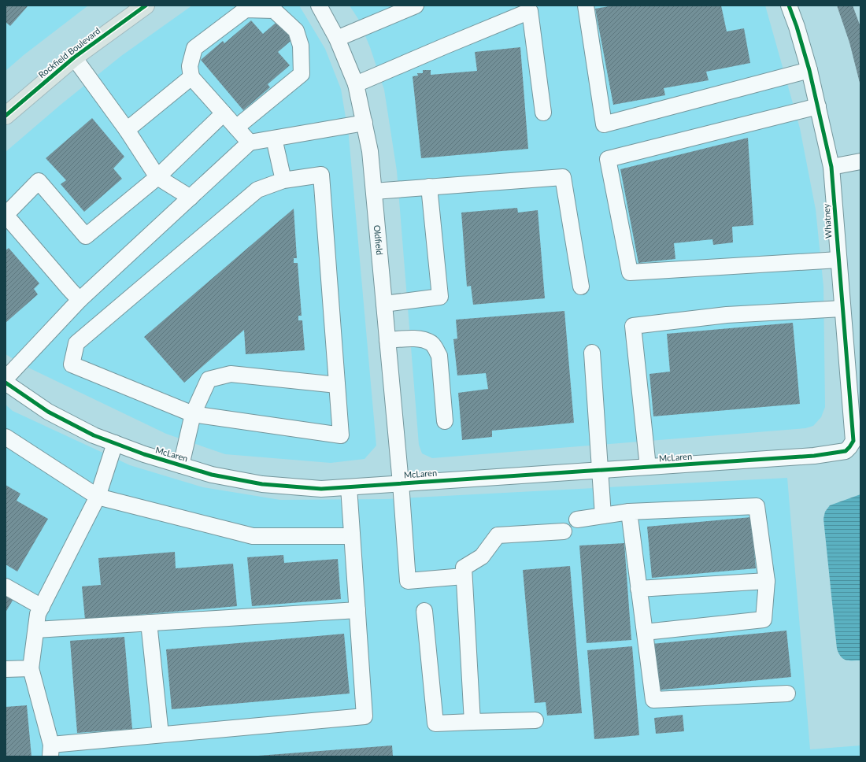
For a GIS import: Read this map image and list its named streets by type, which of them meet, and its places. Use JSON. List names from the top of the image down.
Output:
{
  "streets": {
    "main road": ["Rockfield Boulevard"],
    "street": ["Whatney", "Oldfield", "McLaren"]
  },
  "crossings": [
    ["Whatney", "McLaren"],
    ["Oldfield", "McLaren"]
  ]
}
